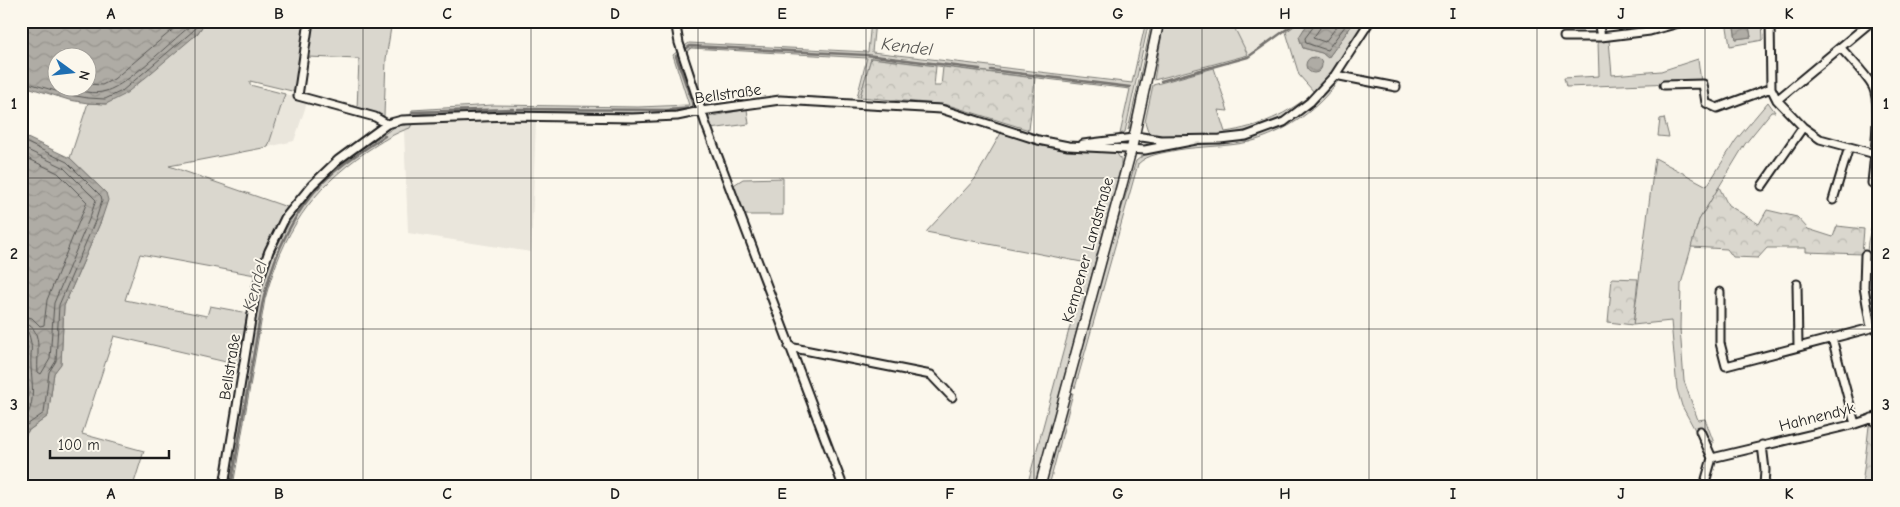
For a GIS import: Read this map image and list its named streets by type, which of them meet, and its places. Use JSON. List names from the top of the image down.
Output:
{
  "streets": {
    "street": ["Bellstraße", "Kempener Landstraße", "Hahnendyk"]
  },
  "crossings": [
    ["Bellstraße", "Kempener Landstraße"]
  ],
  "water": ["Kendel"],
  "scale_bar": "100 m",
  "north": "right",
  "grid": {
    "columns": [
      "A",
      "B",
      "C",
      "D",
      "E",
      "F",
      "G",
      "H",
      "I",
      "J",
      "K"
    ],
    "rows": ["1", "2", "3"]
  }
}
